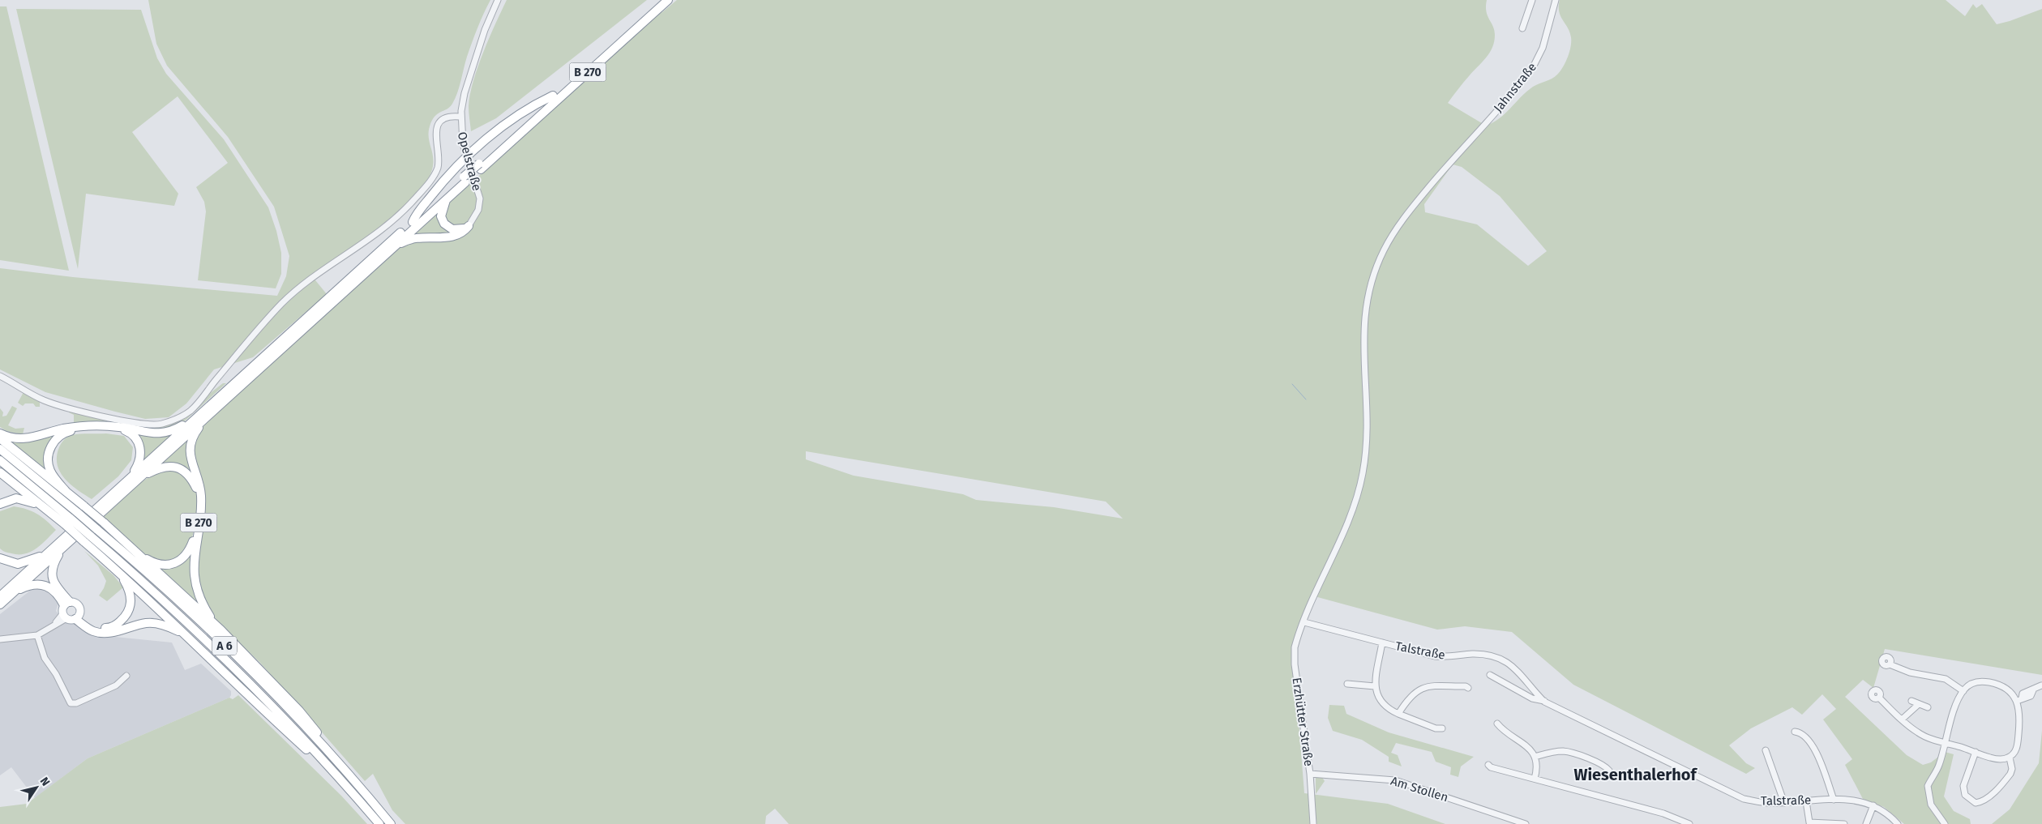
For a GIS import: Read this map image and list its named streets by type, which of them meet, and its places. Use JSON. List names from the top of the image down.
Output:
{
  "streets": {
    "highway": ["B 270", "A 6"],
    "street": [
      "Jahnstraße",
      "Opelstraße",
      "Talstraße",
      "Erzhütter Straße",
      "Am Stollen"
    ]
  },
  "crossings": [
    ["Jahnstraße", "Talstraße"],
    ["Jahnstraße", "Erzhütter Straße"],
    ["Talstraße", "Erzhütter Straße"],
    ["Erzhütter Straße", "Am Stollen"]
  ],
  "districts": ["Wiesenthalerhof"],
  "north": "top right"
}
